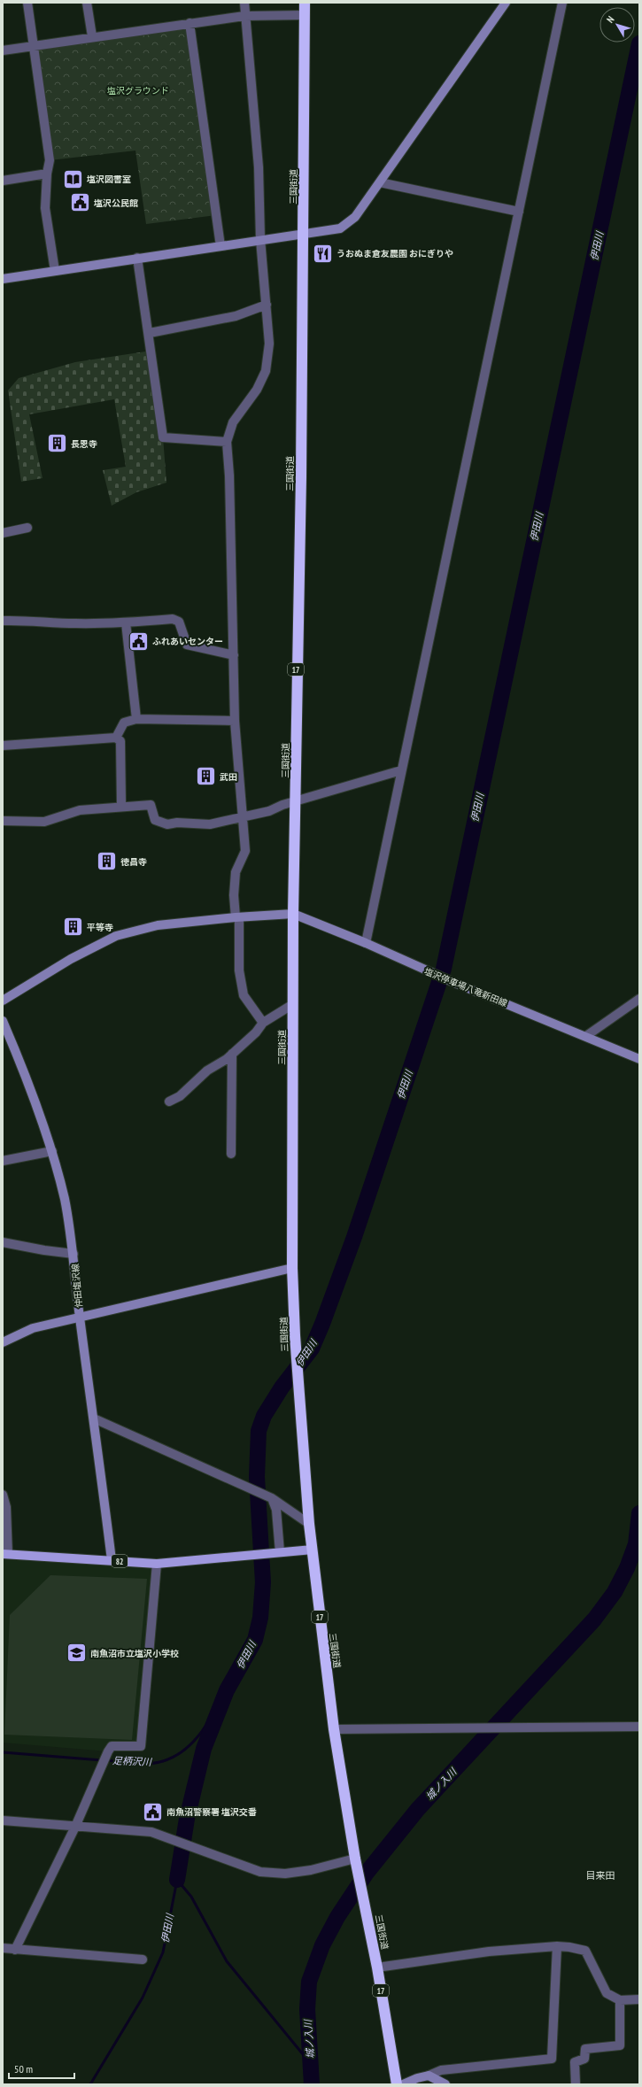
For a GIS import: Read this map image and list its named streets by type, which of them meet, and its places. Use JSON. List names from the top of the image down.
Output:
{
  "streets": {
    "highway": ["三国街道", "17"],
    "main road": ["塩沢停車場八竜新田線", "仲田塩沢線", "82"]
  },
  "crossings": [
    ["三国街道", "塩沢停車場八竜新田線"],
    ["三国街道", "82"],
    ["仲田塩沢線", "82"]
  ],
  "districts": ["目来田"],
  "water": ["伊田川", "足柄沢川", "城ノ入川"],
  "parks": ["塩沢グラウンド"],
  "places": {
    "library": ["塩沢図書室"],
    "public building": ["塩沢公民館", "ふれあいセンター", "南魚沼警察署 塩沢交番"],
    "restaurant": ["うおぬま倉友農園 おにぎりや"],
    "building": [
      "長恩寺",
      "武田",
      "徳昌寺",
      "平等寺"
    ],
    "school or university": ["南魚沼市立塩沢小学校"]
  },
  "scale_bar": "50 m",
  "north": "top left"
}
